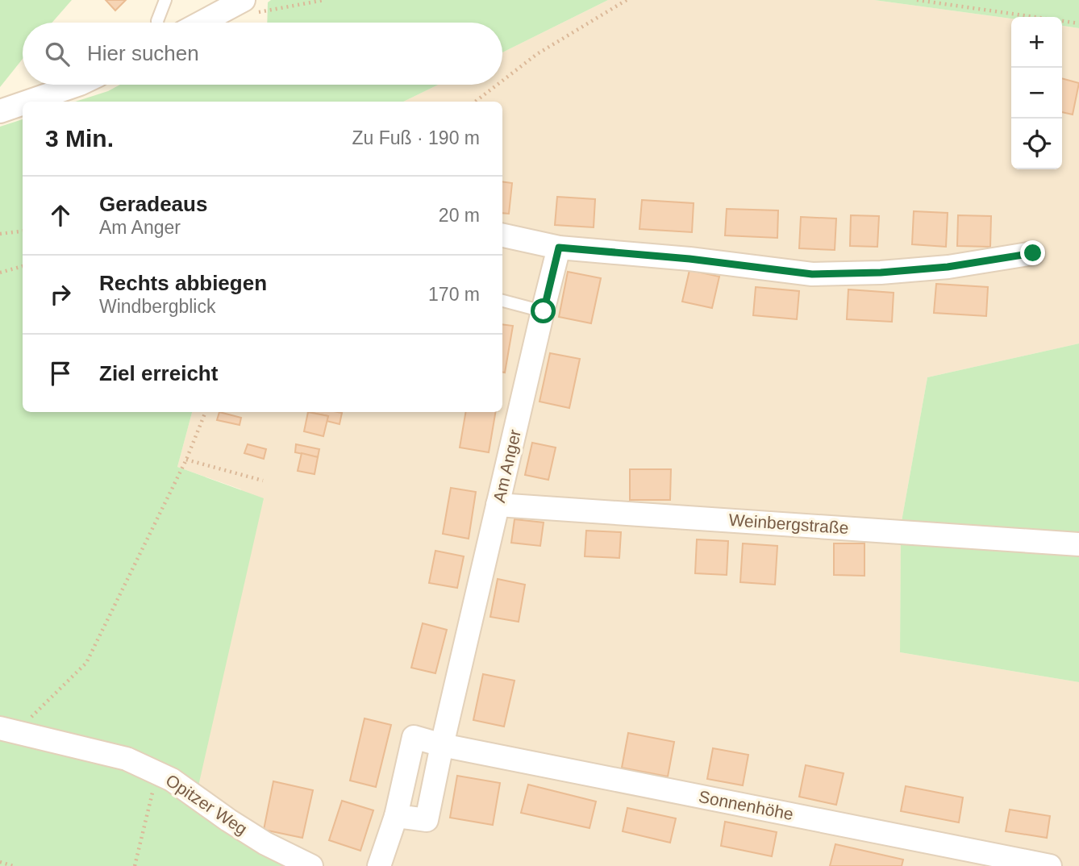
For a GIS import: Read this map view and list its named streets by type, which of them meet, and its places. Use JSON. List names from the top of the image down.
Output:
{
  "streets": {
    "street": [
      "Am Anger",
      "Weinbergstraße",
      "Opitzer Weg",
      "Sonnenhöhe"
    ]
  },
  "crossings": [
    ["Am Anger", "Weinbergstraße"],
    ["Am Anger", "Sonnenhöhe"]
  ],
  "page": {
    "map_buttons": ["+", "−"],
    "search": "Hier suchen",
    "heading": ["3 Min.", "Zu Fuß · 190 m"],
    "list": [
      ["Geradeaus", "Am Anger", "20 m"],
      ["Rechts abbiegen", "Windbergblick", "170 m"],
      "Ziel erreicht"
    ]
  }
}
